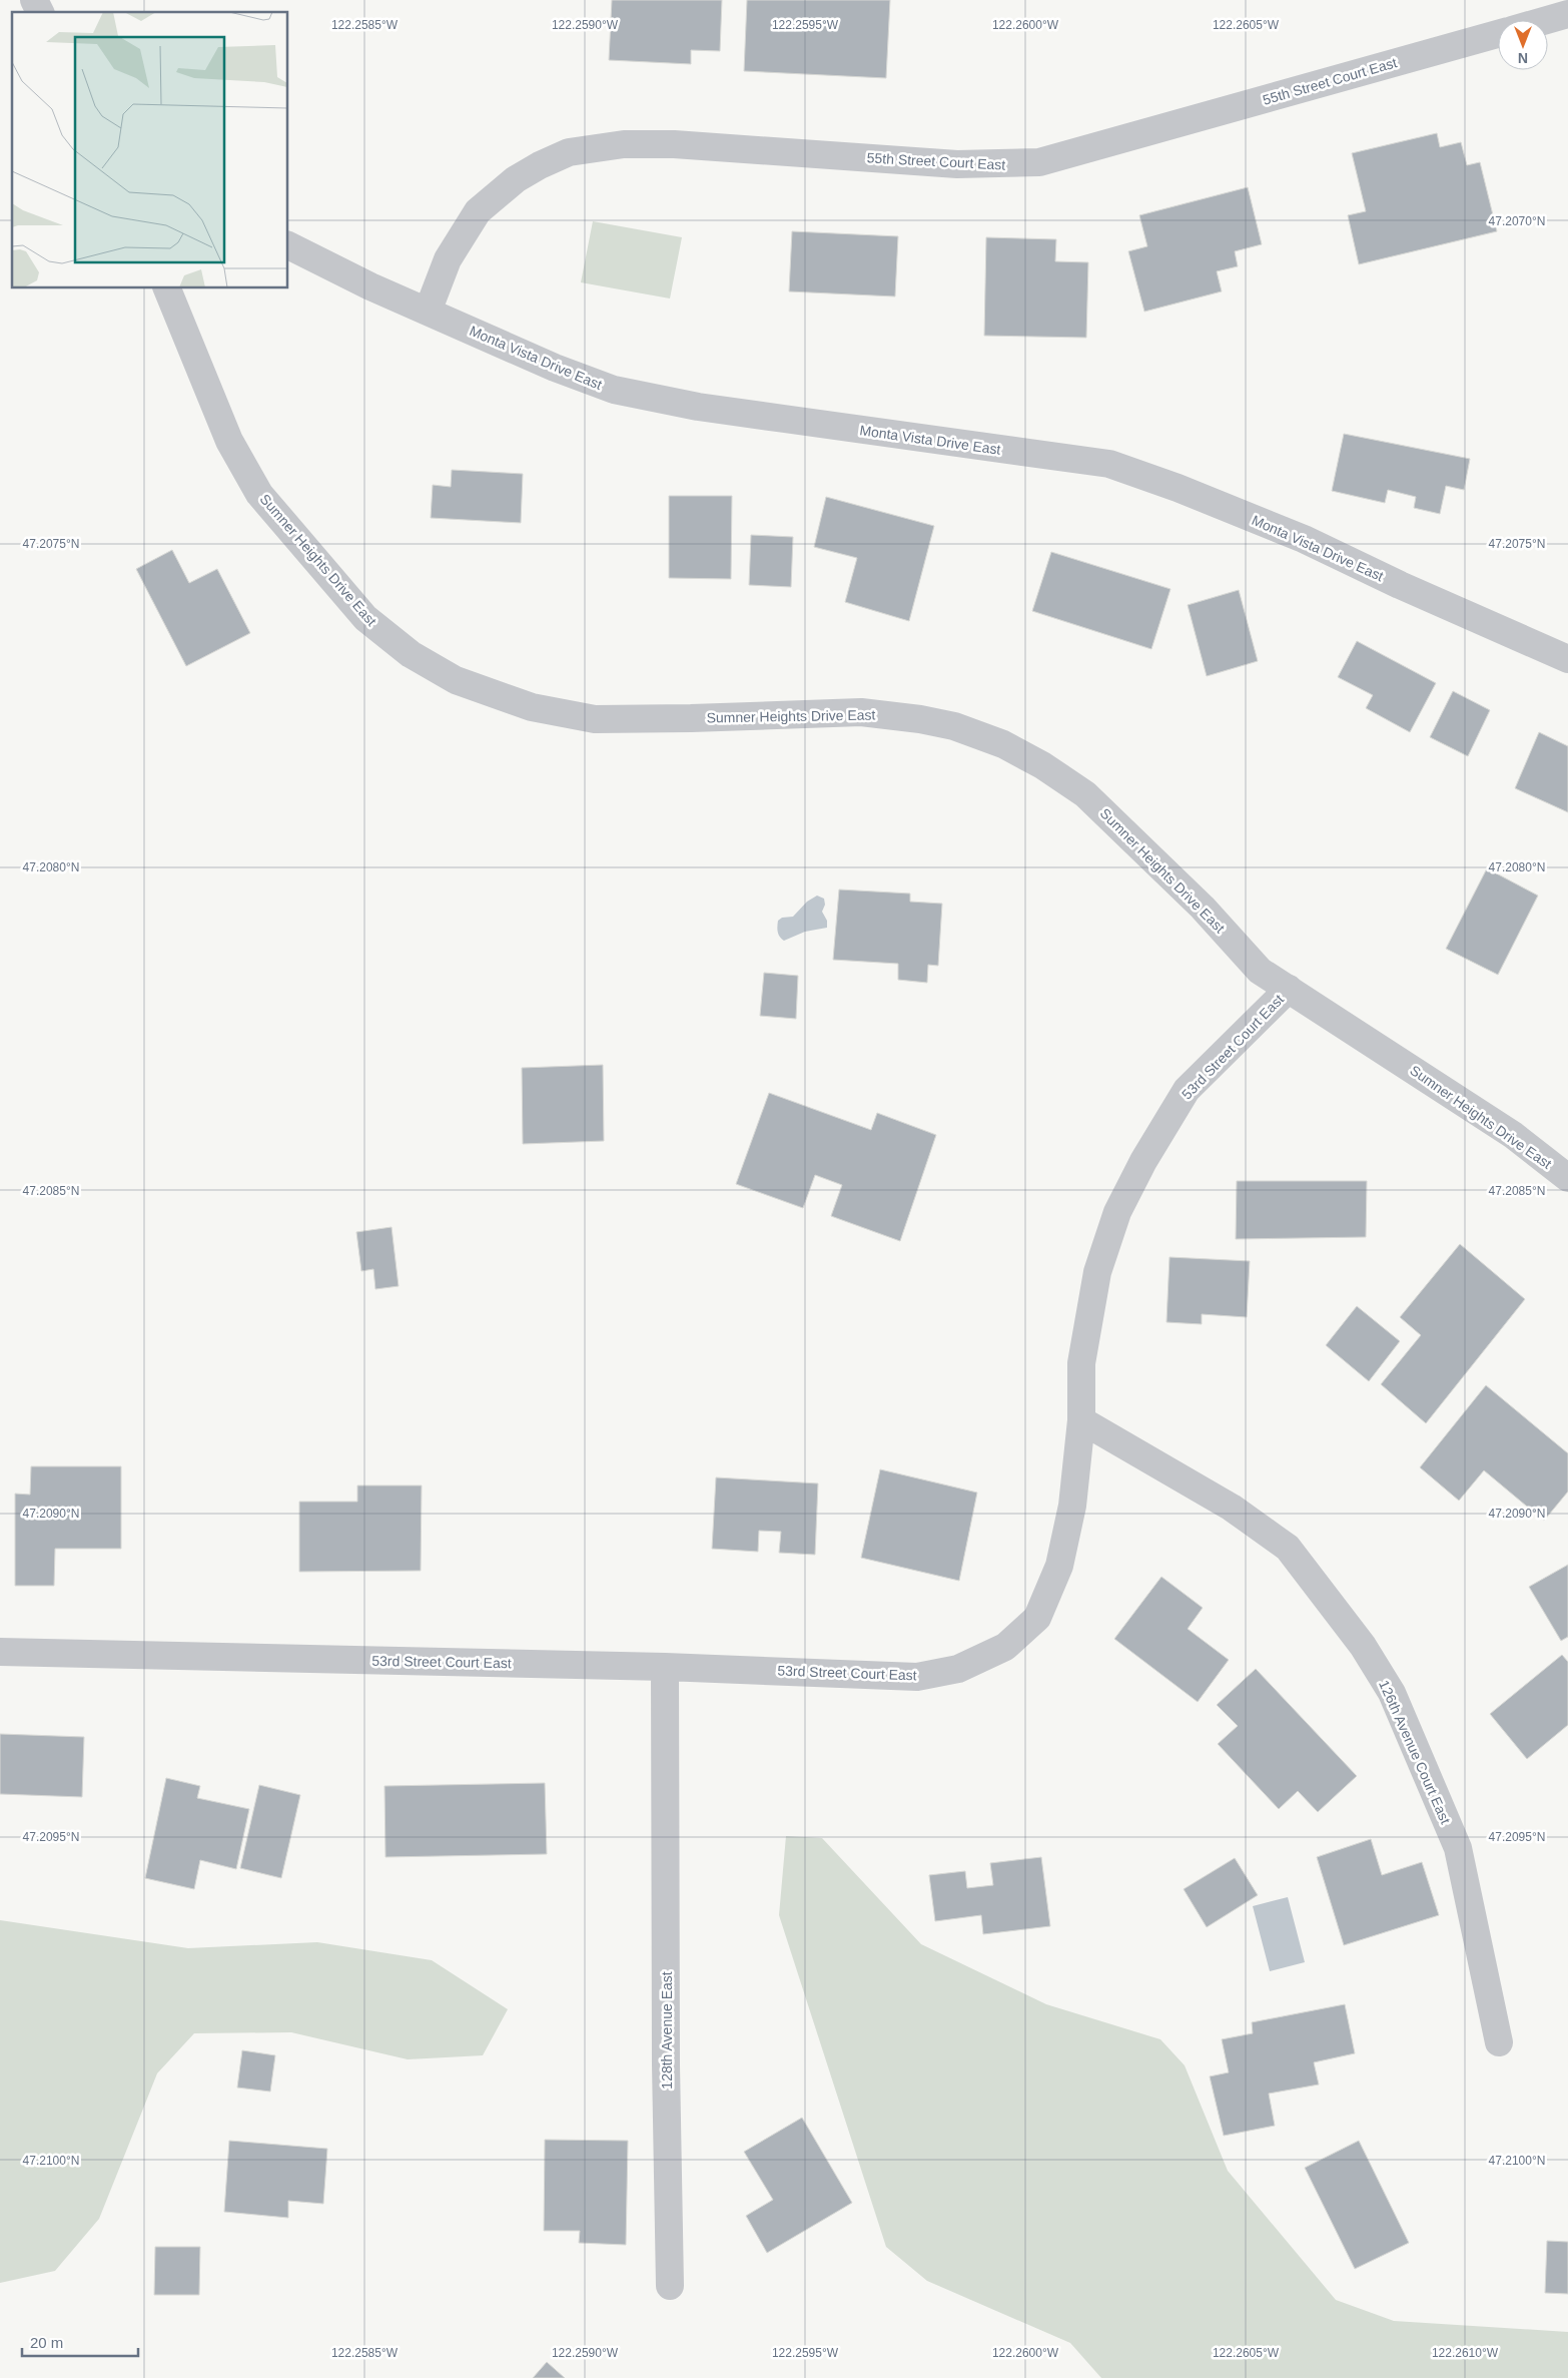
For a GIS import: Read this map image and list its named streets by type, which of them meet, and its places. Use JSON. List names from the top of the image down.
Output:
{
  "streets": {
    "street": [
      "55th Street Court East",
      "Monta Vista Drive East",
      "Sumner Heights Drive East",
      "53rd Street Court East",
      "126th Avenue Court East",
      "128th Avenue East"
    ]
  },
  "crossings": [
    ["55th Street Court East", "Monta Vista Drive East"],
    ["Sumner Heights Drive East", "53rd Street Court East"],
    ["53rd Street Court East", "126th Avenue Court East"],
    ["53rd Street Court East", "128th Avenue East"]
  ],
  "scale_bar": "20 m",
  "north": "bottom",
  "coordinates": [
    "122.2585°W",
    "122.2590°W",
    "122.2595°W",
    "122.2600°W",
    "122.2605°W",
    "47.2070°N",
    "47.2075°N",
    "47.2080°N",
    "47.2085°N",
    "47.2090°N",
    "47.2095°N",
    "47.2100°N",
    "122.2610°W"
  ]
}
